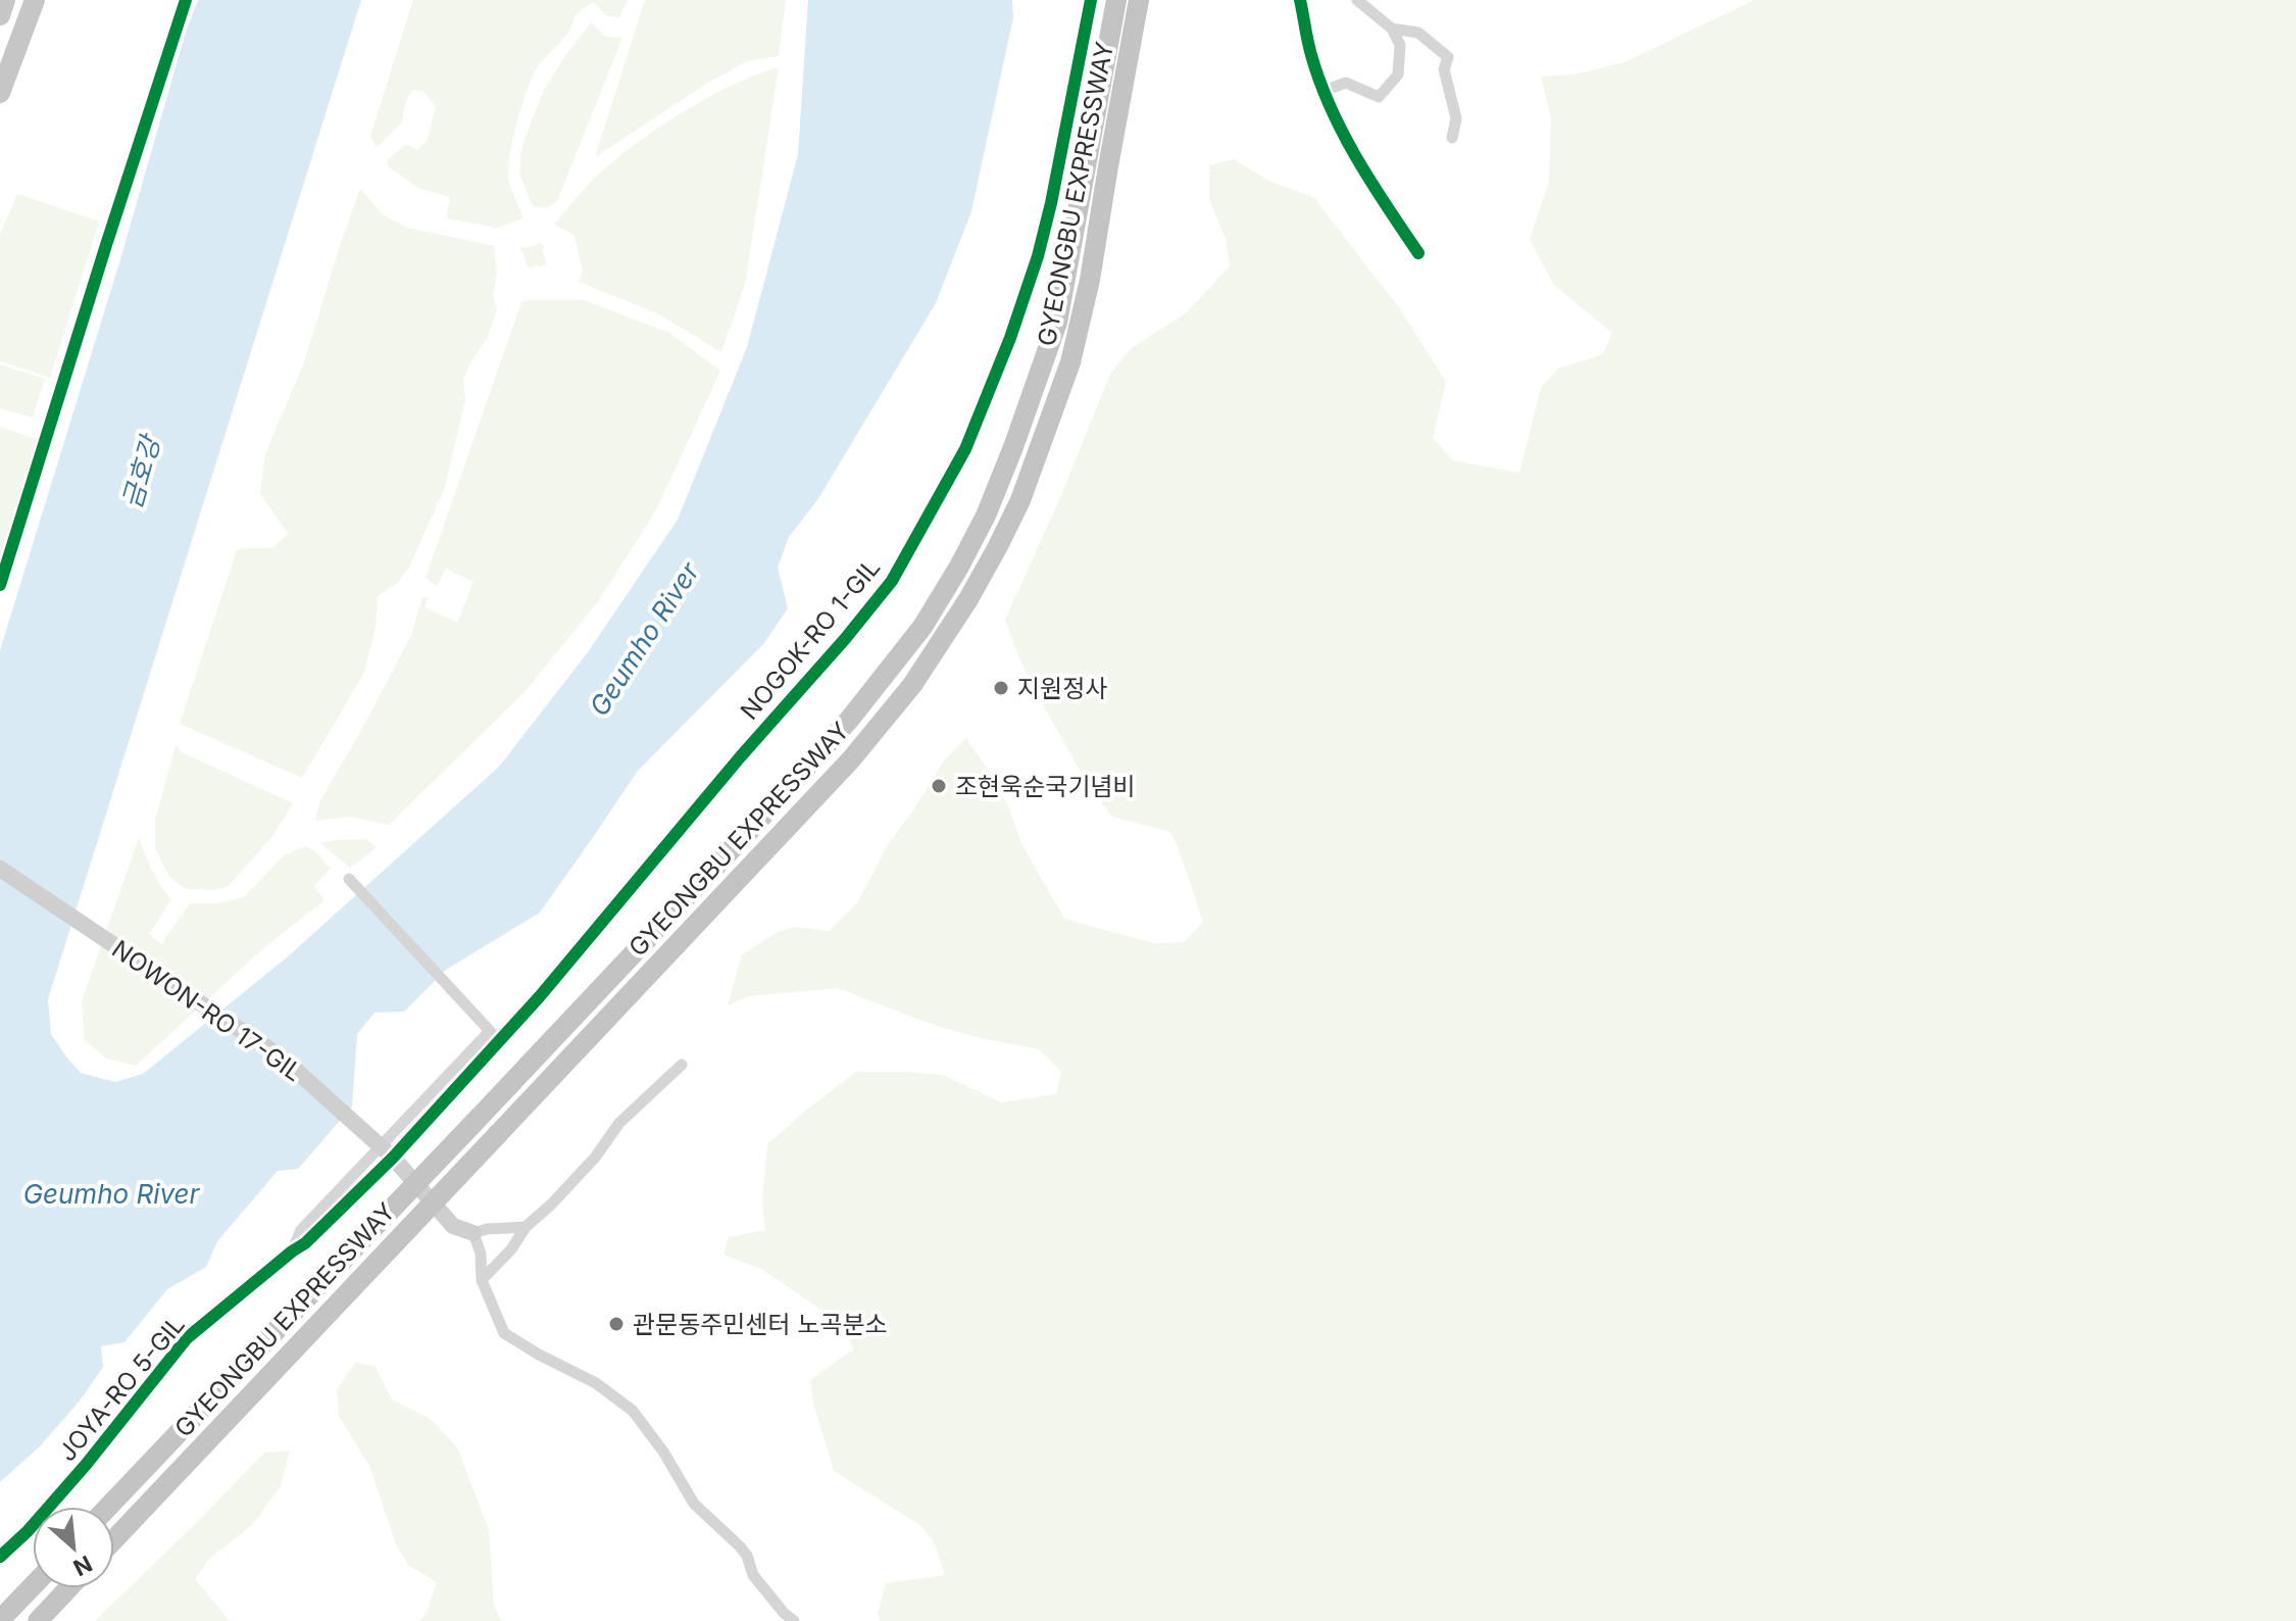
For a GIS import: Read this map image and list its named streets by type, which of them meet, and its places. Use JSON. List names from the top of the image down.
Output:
{
  "streets": {
    "highway": ["GYEONGBU EXPRESSWAY"],
    "main road": ["NOWON-RO 17-GIL"],
    "street": ["NOGOK-RO 1-GIL", "JOYA-RO 5-GIL"]
  },
  "crossings": [
    ["NOGOK-RO 1-GIL", "NOWON-RO 17-GIL"],
    ["NOGOK-RO 1-GIL", "JOYA-RO 5-GIL"],
    ["NOWON-RO 17-GIL", "JOYA-RO 5-GIL"]
  ],
  "water": ["금호강", "Geumho River"],
  "places": ["지원정사", "조현욱순국기념비", "관문동주민센터 노곡분소"],
  "north": "bottom right"
}
